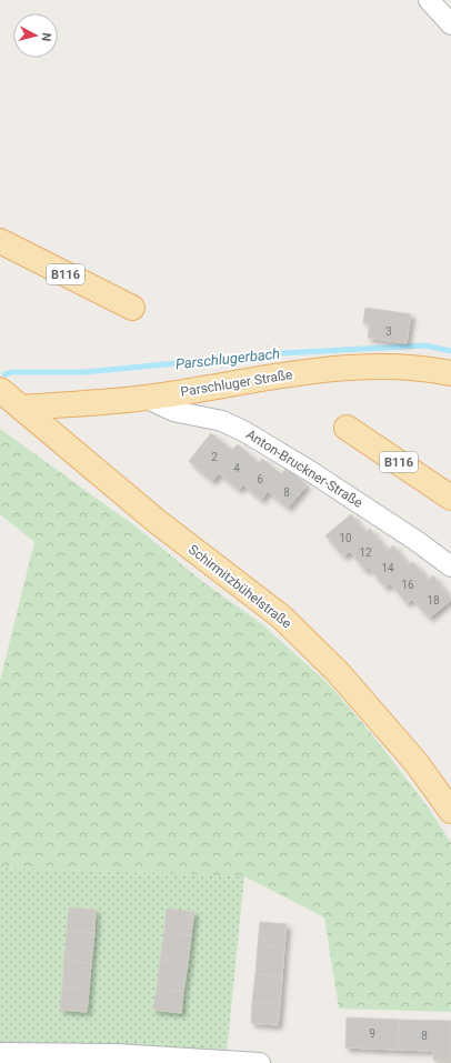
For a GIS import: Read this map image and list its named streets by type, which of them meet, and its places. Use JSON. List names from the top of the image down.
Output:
{
  "streets": {
    "main road": ["B116", "Parschluger Straße", "Schirmitzbühelstraße"],
    "street": ["Anton-Bruckner-Straße"]
  },
  "crossings": [
    ["Parschluger Straße", "Anton-Bruckner-Straße"],
    ["Parschluger Straße", "Schirmitzbühelstraße"]
  ],
  "water": ["Parschlugerbach"],
  "house_numbers": [
    "3",
    "2",
    "4",
    "6",
    "8",
    "10",
    "12",
    "14",
    "16",
    "18",
    "9",
    "8"
  ],
  "north": "right"
}
